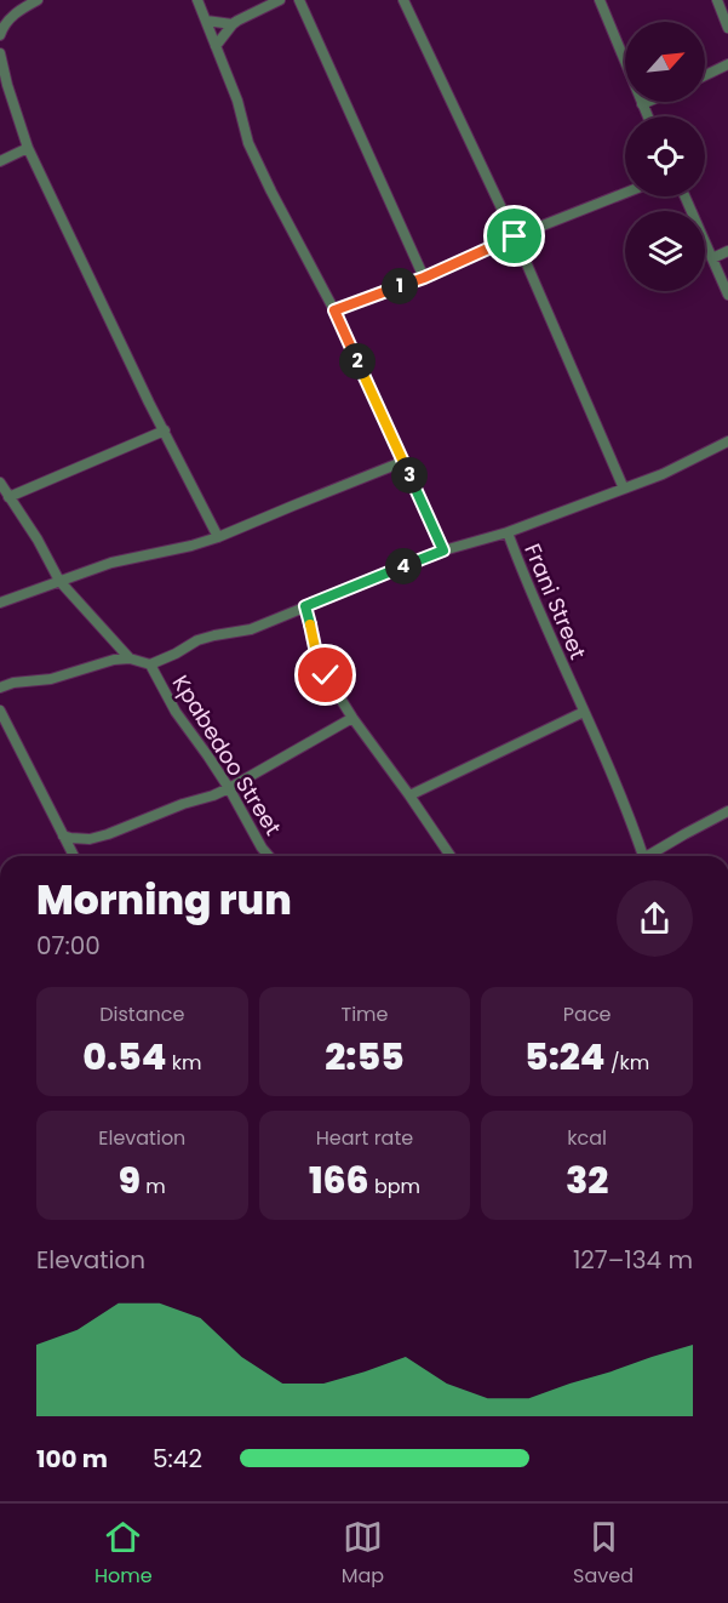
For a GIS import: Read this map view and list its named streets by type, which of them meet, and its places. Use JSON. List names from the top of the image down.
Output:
{
  "streets": {
    "street": ["Frani Street", "Kpabedoo Street"]
  },
  "north": "top right",
  "page": {
    "pins": [
      "1",
      "2",
      "3",
      "4"
    ],
    "heading": ["Morning run", "07:00"],
    "stats": [
      ["Distance", "0.54 km"],
      ["Time", "2:55"],
      ["Pace", "5:24 /km"],
      ["Elevation", "9 m"],
      ["Heart rate", "166 bpm"],
      ["kcal", "32"]
    ],
    "chart": ["Elevation", "127–134 m"],
    "list": [
      {
        "name": "100 m",
        "note": "5:42"
      }
    ],
    "tabs": ["Home", "Map", "Saved"]
  }
}
